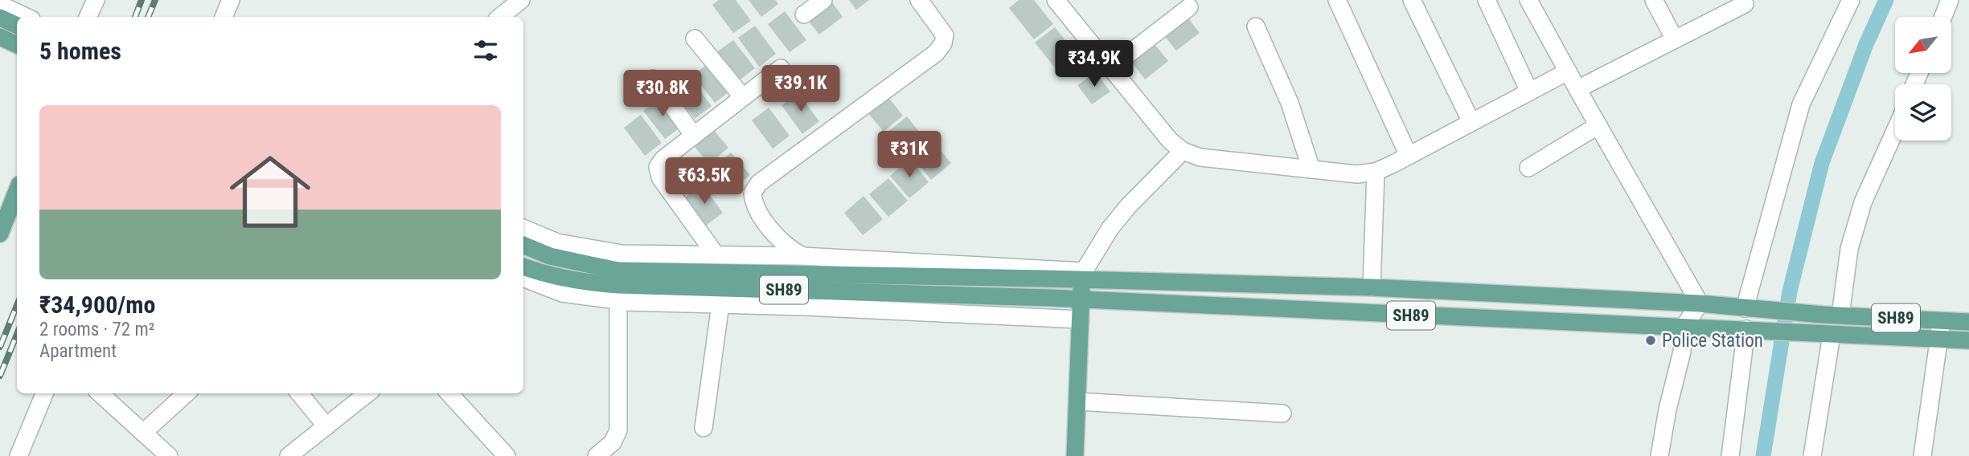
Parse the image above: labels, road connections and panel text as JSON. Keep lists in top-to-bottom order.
{
  "streets": {
    "main road": ["SH89"]
  },
  "places": ["Police Station"],
  "north": "bottom left",
  "page": {
    "heading": "5 homes",
    "price": [
      "₹34.9K",
      "₹39.1K",
      "₹30.8K",
      "₹31K",
      "₹63.5K"
    ],
    "list": [
      {
        "name": "₹34,900/mo",
        "note": "2 rooms · 72 m² · Apartment"
      }
    ]
  }
}
